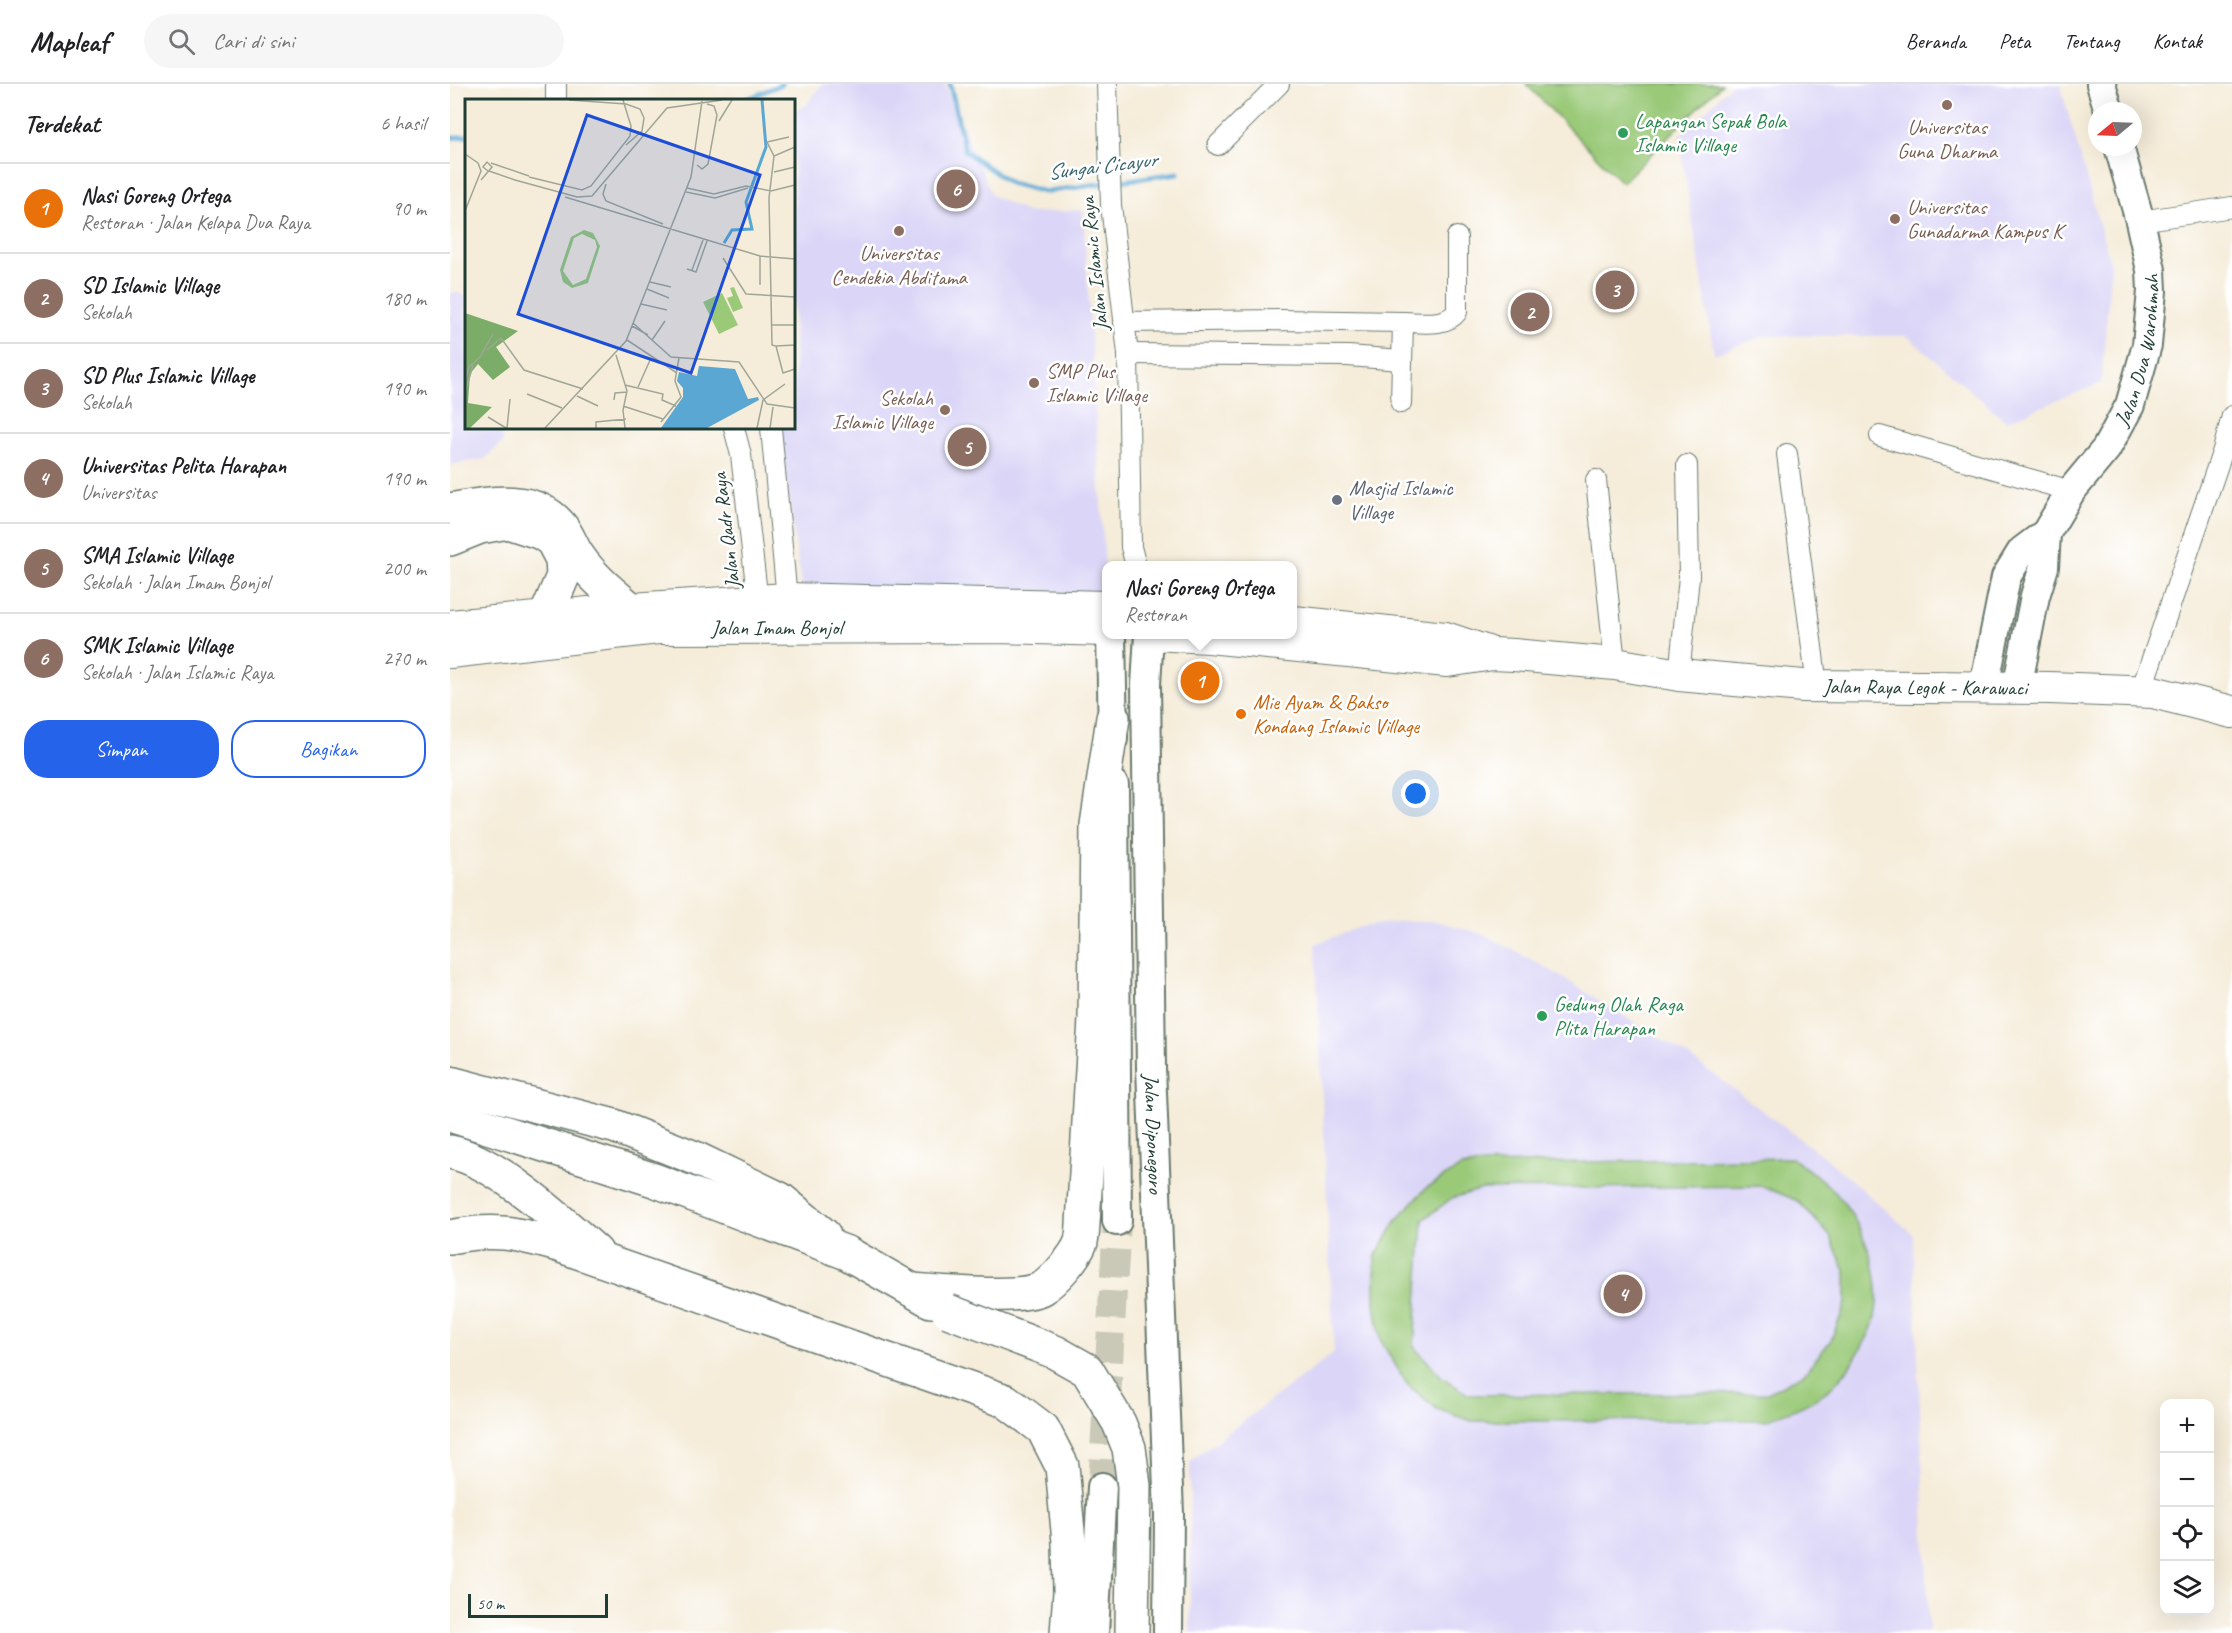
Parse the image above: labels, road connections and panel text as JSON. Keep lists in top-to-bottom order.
{
  "streets": {
    "main road": ["Jalan Imam Bonjol", "Jalan Raya Legok - Karawaci"],
    "street": [
      "Jalan Islamic Raya",
      "Jalan Dua Warohmah",
      "Jalan Qadr Raya",
      "Jalan Diponegoro"
    ]
  },
  "crossings": [
    ["Jalan Dua Warohmah", "Jalan Raya Legok - Karawaci"],
    ["Jalan Qadr Raya", "Jalan Imam Bonjol"]
  ],
  "water": ["Sungai Cicayur"],
  "places": [
    "Universitas Guna Dharma",
    "Lapangan Sepak Bola Islamic Village",
    "Universitas Gunadarma Kampus K",
    "Universitas Cendekia Abditama",
    "SMP Plus Islamic Village",
    "Sekolah Islamic Village",
    "Masjid Islamic Village",
    "Mie Ayam & Bakso Kondang Islamic Village",
    "Gedung Olah Raga Plita Harapan"
  ],
  "scale_bar": "50 m",
  "north": "left",
  "page": {
    "header": "Mapleaf",
    "search": "Cari di sini",
    "nav": [
      "Beranda",
      "Peta",
      "Tentang",
      "Kontak"
    ],
    "heading": ["Terdekat", "6 hasil"],
    "list": [
      {
        "mark": "1",
        "name": "Nasi Goreng Ortega",
        "note": "Restoran · Jalan Kelapa Dua Raya",
        "value": "90 m"
      },
      {
        "mark": "2",
        "name": "SD Islamic Village",
        "note": "Sekolah",
        "value": "180 m"
      },
      {
        "mark": "3",
        "name": "SD Plus Islamic Village",
        "note": "Sekolah",
        "value": "190 m"
      },
      {
        "mark": "4",
        "name": "Universitas Pelita Harapan",
        "note": "Universitas",
        "value": "190 m"
      },
      {
        "mark": "5",
        "name": "SMA Islamic Village",
        "note": "Sekolah · Jalan Imam Bonjol",
        "value": "200 m"
      },
      {
        "mark": "6",
        "name": "SMK Islamic Village",
        "note": "Sekolah · Jalan Islamic Raya",
        "value": "270 m"
      }
    ],
    "pins": [
      "6",
      "3",
      "2",
      "5",
      "1",
      "4"
    ],
    "popup": ["Nasi Goreng Ortega", "Restoran"],
    "buttons": ["Simpan", "Bagikan"],
    "map_buttons": ["+", "−"],
    "scale": "50 m"
  }
}
